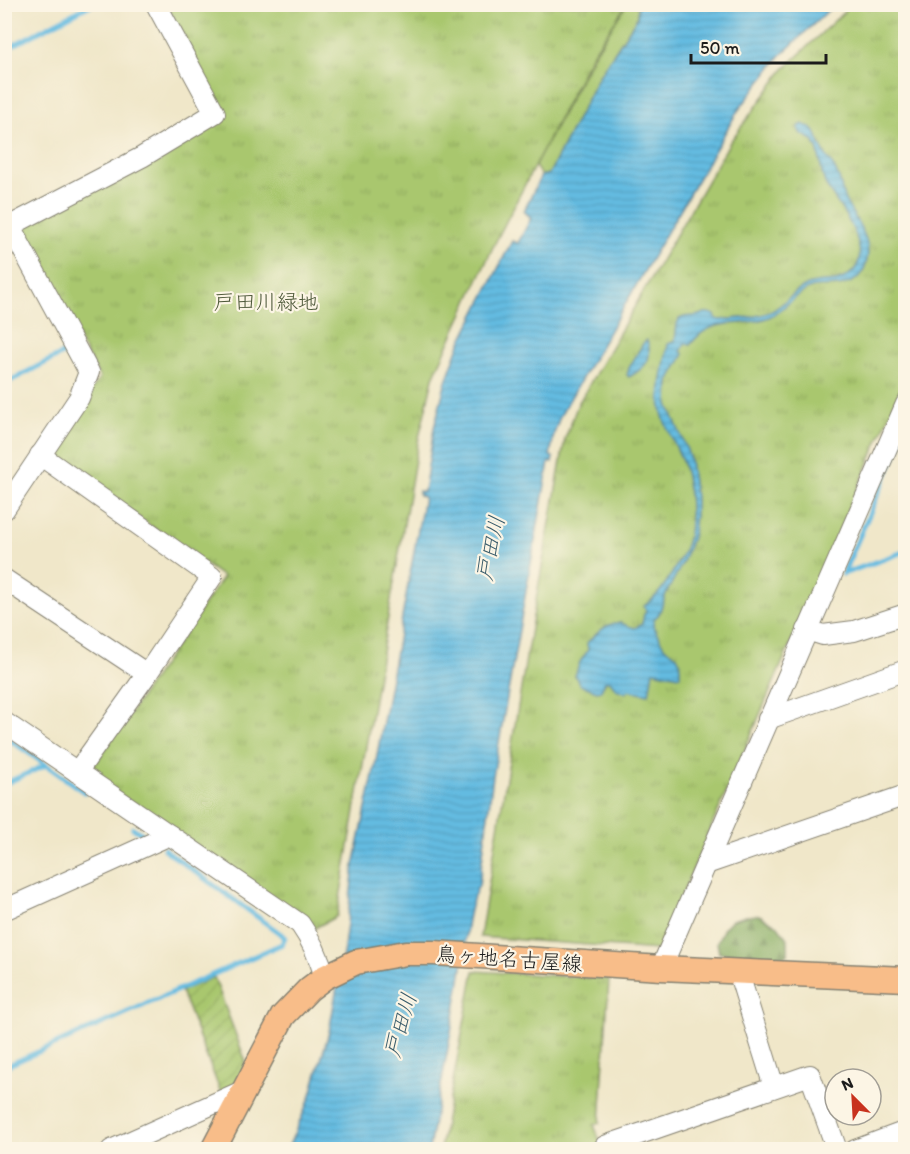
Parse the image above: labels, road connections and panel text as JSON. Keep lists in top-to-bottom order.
{
  "streets": {
    "main road": ["鳥ヶ地名古屋線"]
  },
  "water": ["戸田川"],
  "parks": ["戸田川緑地"],
  "scale_bar": "50 m",
  "north": "top left"
}
